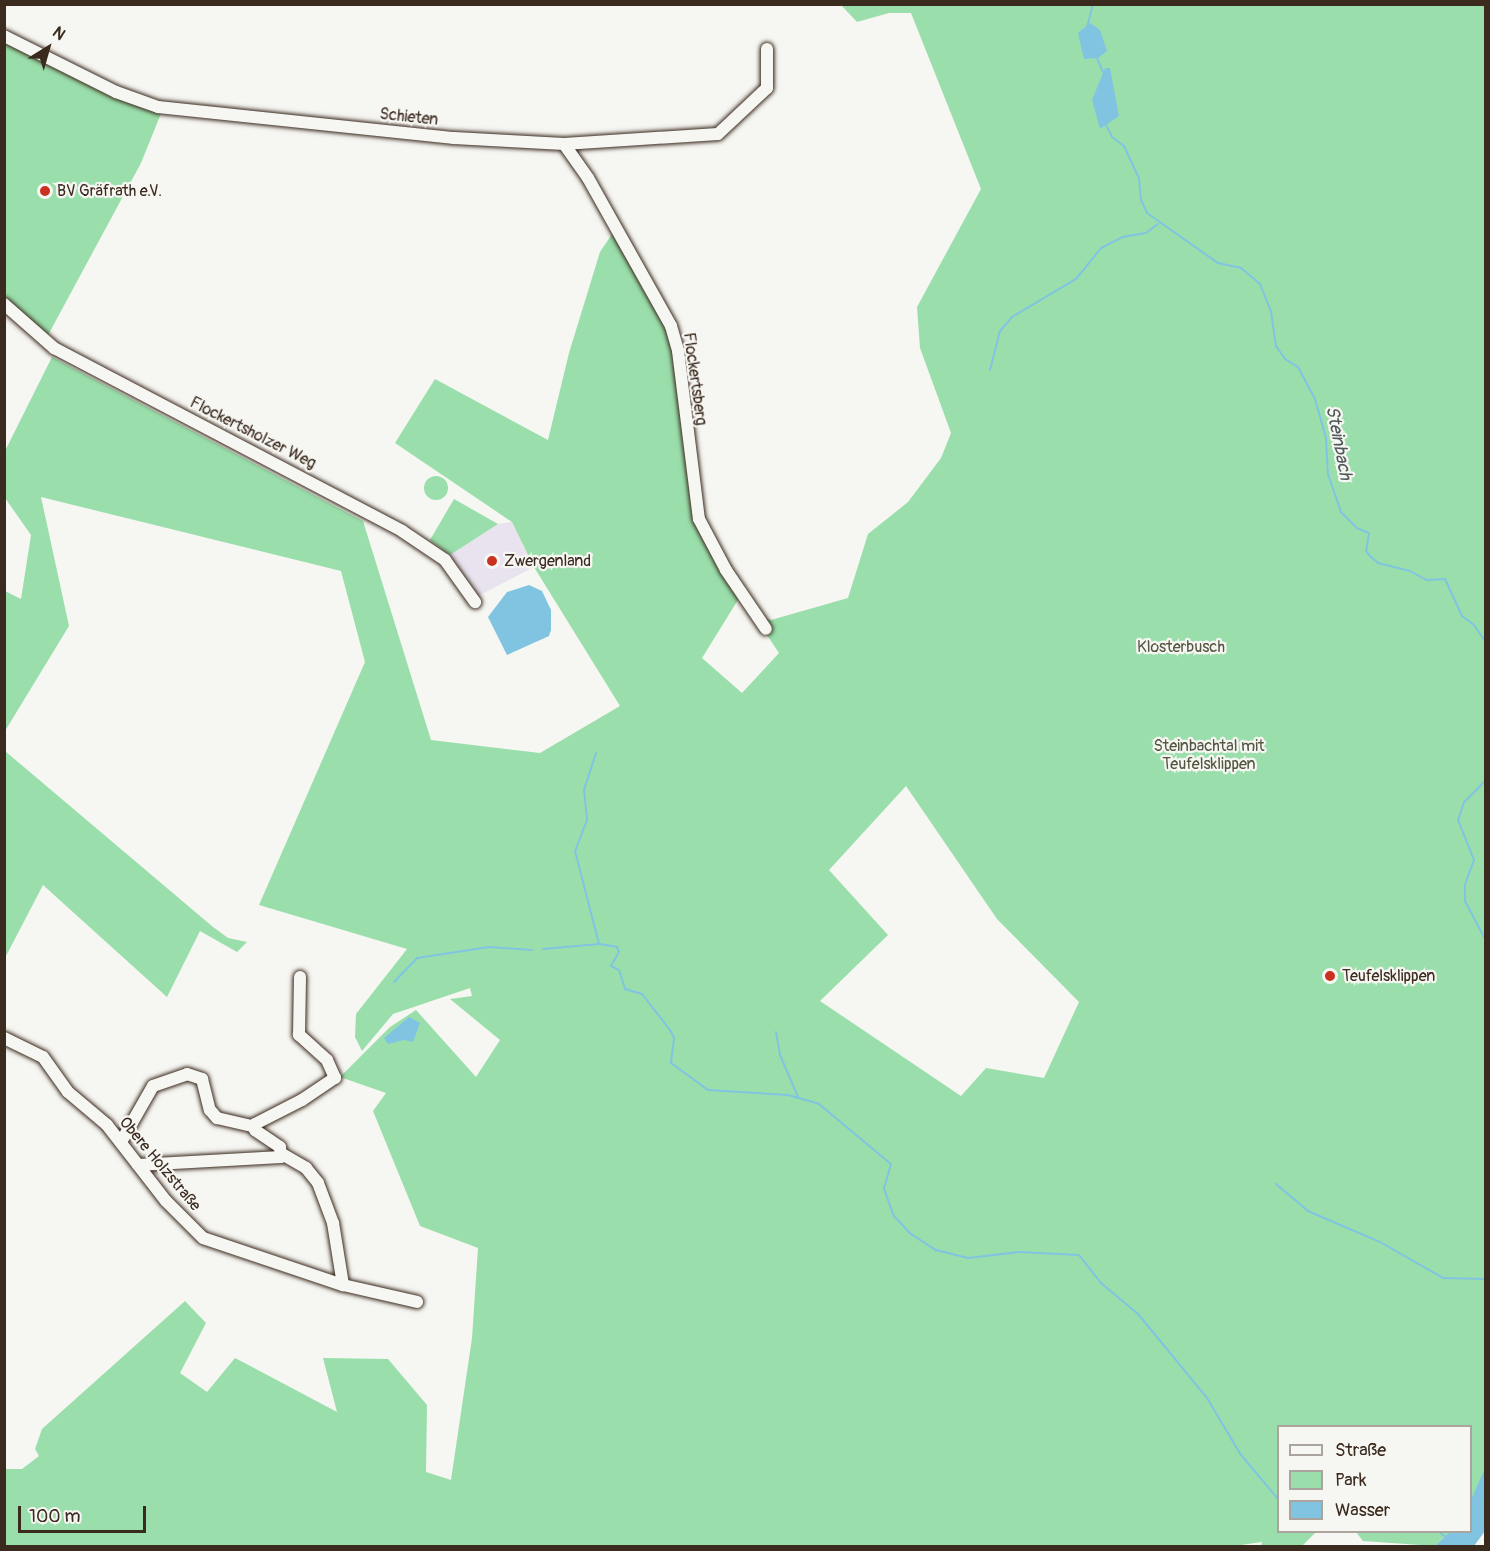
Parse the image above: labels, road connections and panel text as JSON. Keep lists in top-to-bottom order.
{
  "streets": {
    "street": [
      "Schieten",
      "Flockertsberg",
      "Flockertsholzer Weg",
      "Obere Holzstraße"
    ]
  },
  "crossings": [
    ["Schieten", "Flockertsberg"]
  ],
  "water": ["Steinbach"],
  "parks": ["Klosterbusch", "Steinbachtal mit Teufelsklippen"],
  "places": ["BV Gräfrath e.V.", "Zwergenland", "Teufelsklippen"],
  "legend": ["Straße", "Park", "Wasser"],
  "scale_bar": "100 m",
  "north": "top right"
}
